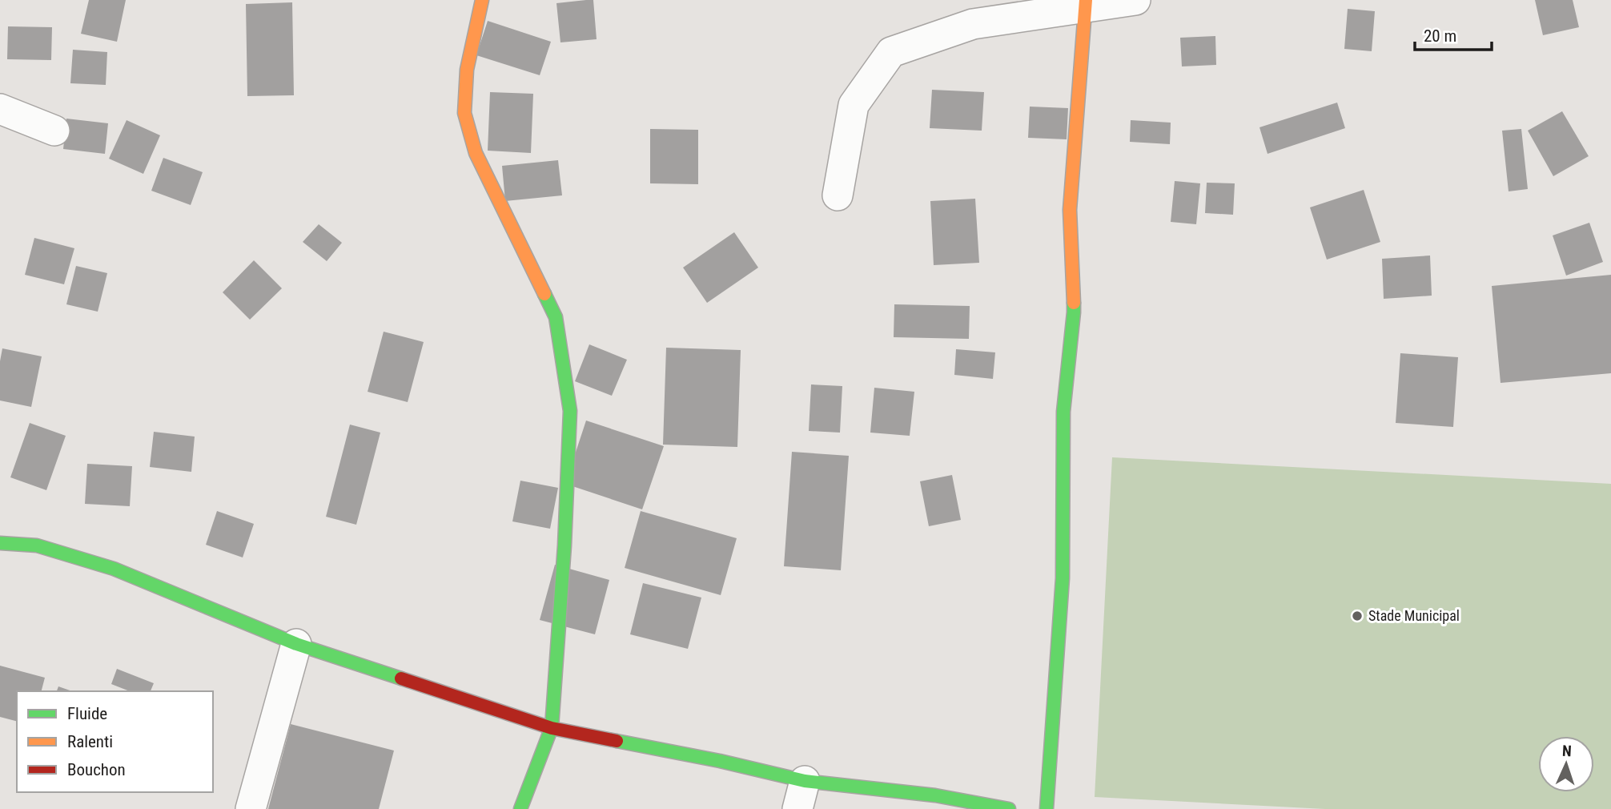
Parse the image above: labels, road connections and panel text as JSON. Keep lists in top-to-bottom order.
{
  "places": ["Stade Municipal"],
  "legend": ["Fluide", "Ralenti", "Bouchon"],
  "scale_bar": "20 m",
  "north": "top"
}
